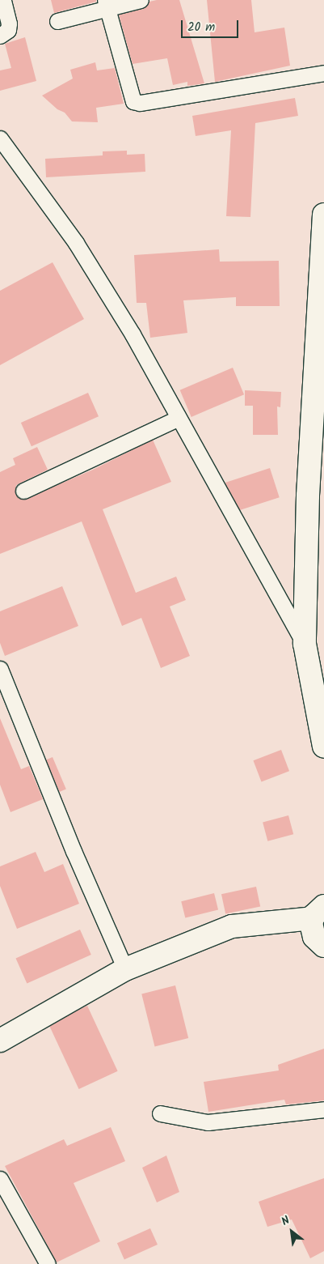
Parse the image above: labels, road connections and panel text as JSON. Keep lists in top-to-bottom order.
{
  "scale_bar": "20 m",
  "north": "top left"
}
